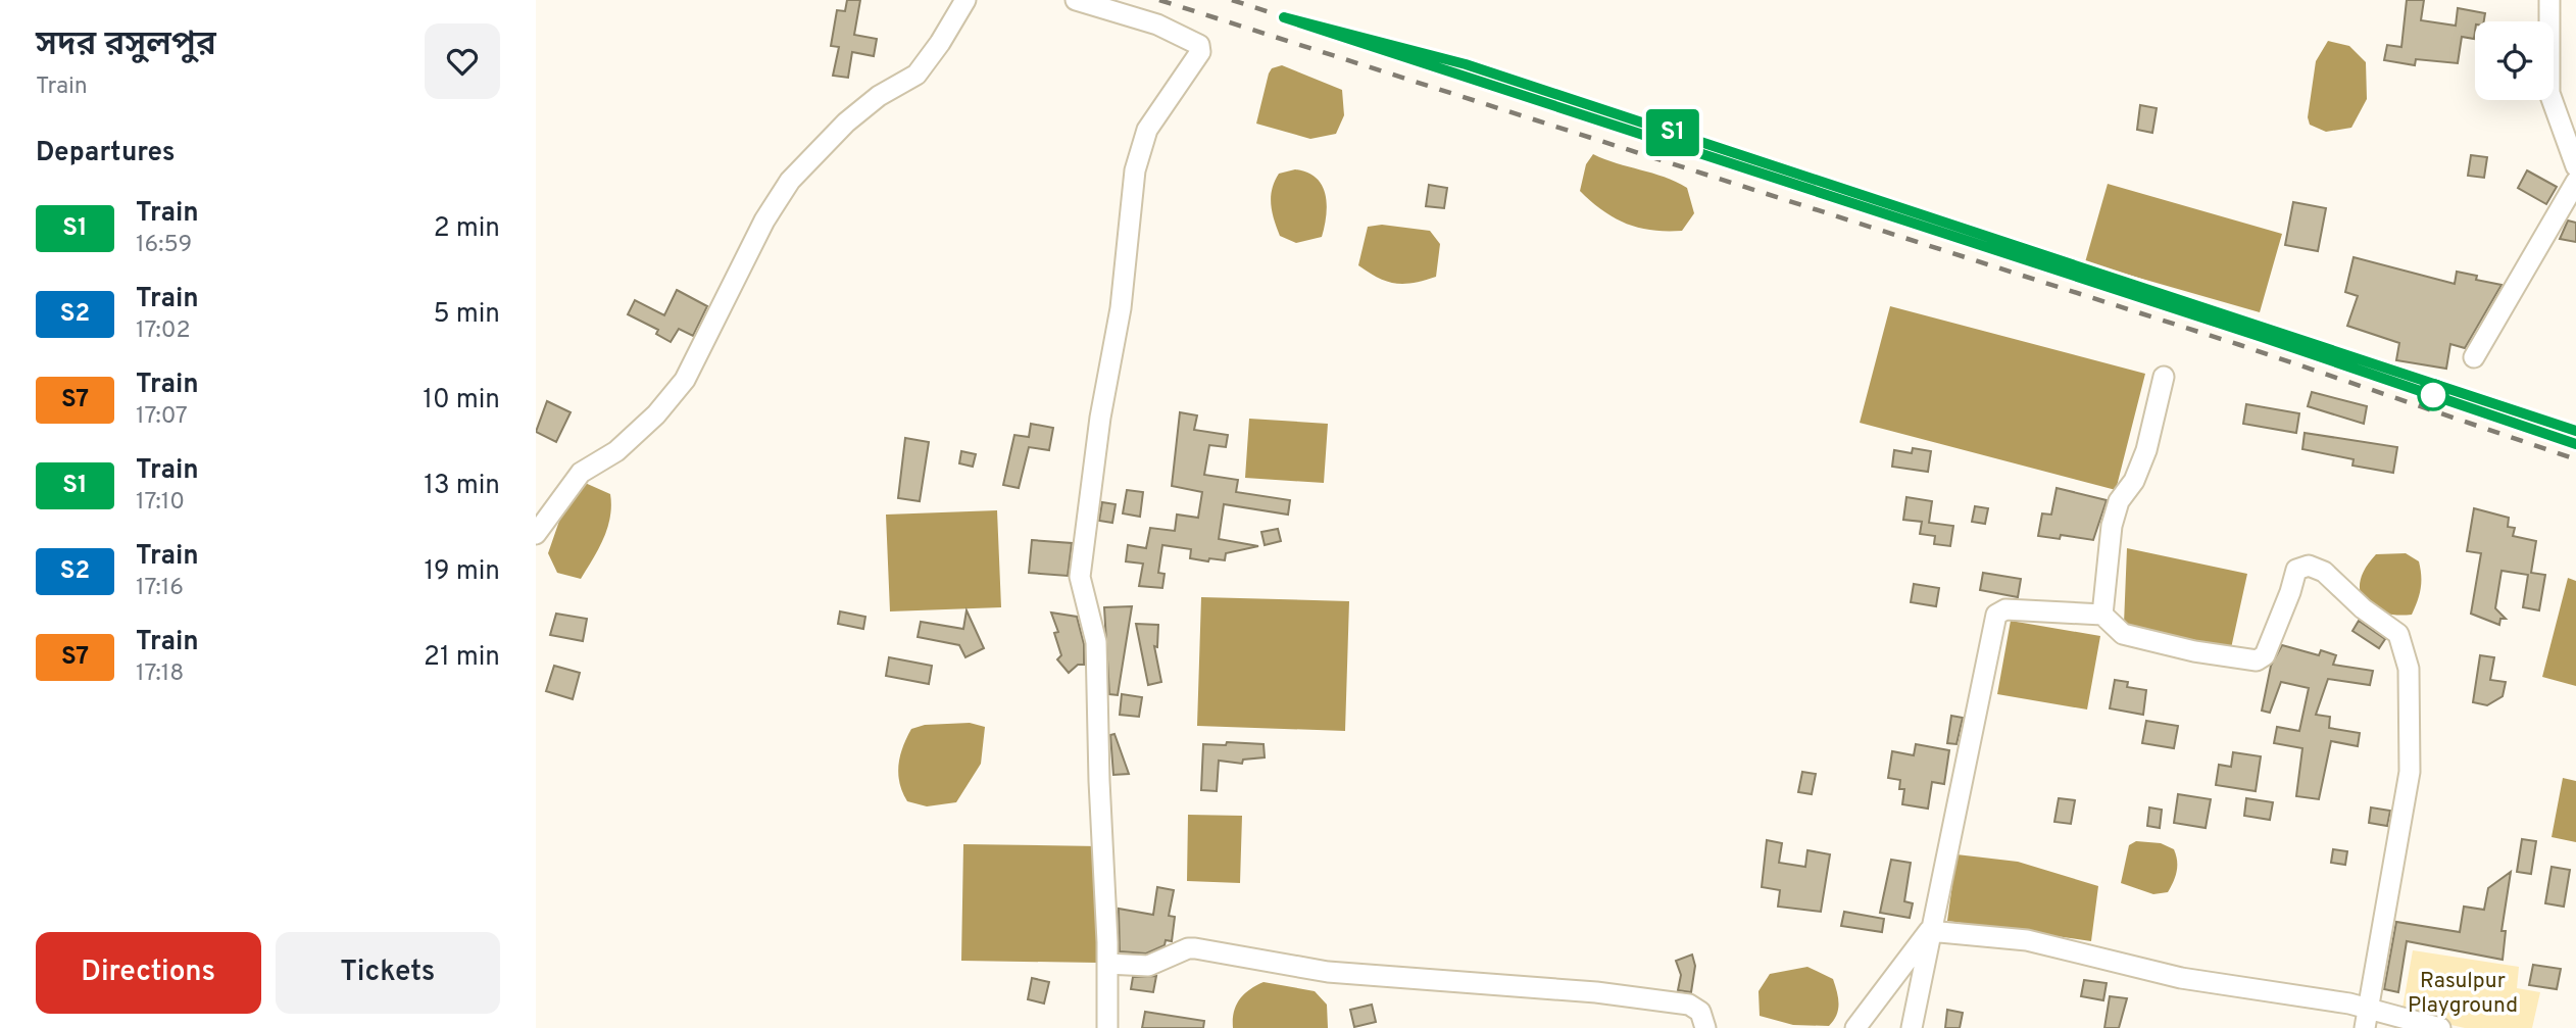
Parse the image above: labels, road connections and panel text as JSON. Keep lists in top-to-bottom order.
{
  "parks": ["Rasulpur Playground"],
  "page": {
    "heading": [
      ["সদর রসুলপুর", "Train"],
      "Departures"
    ],
    "on_map": "S1",
    "list": [
      {
        "mark": "S1",
        "name": "Train",
        "note": "16:59",
        "value": "2 min"
      },
      {
        "mark": "S2",
        "name": "Train",
        "note": "17:02",
        "value": "5 min"
      },
      {
        "mark": "S7",
        "name": "Train",
        "note": "17:07",
        "value": "10 min"
      },
      {
        "mark": "S1",
        "name": "Train",
        "note": "17:10",
        "value": "13 min"
      },
      {
        "mark": "S2",
        "name": "Train",
        "note": "17:16",
        "value": "19 min"
      },
      {
        "mark": "S7",
        "name": "Train",
        "note": "17:18",
        "value": "21 min"
      }
    ],
    "buttons": ["Directions", "Tickets"]
  }
}
